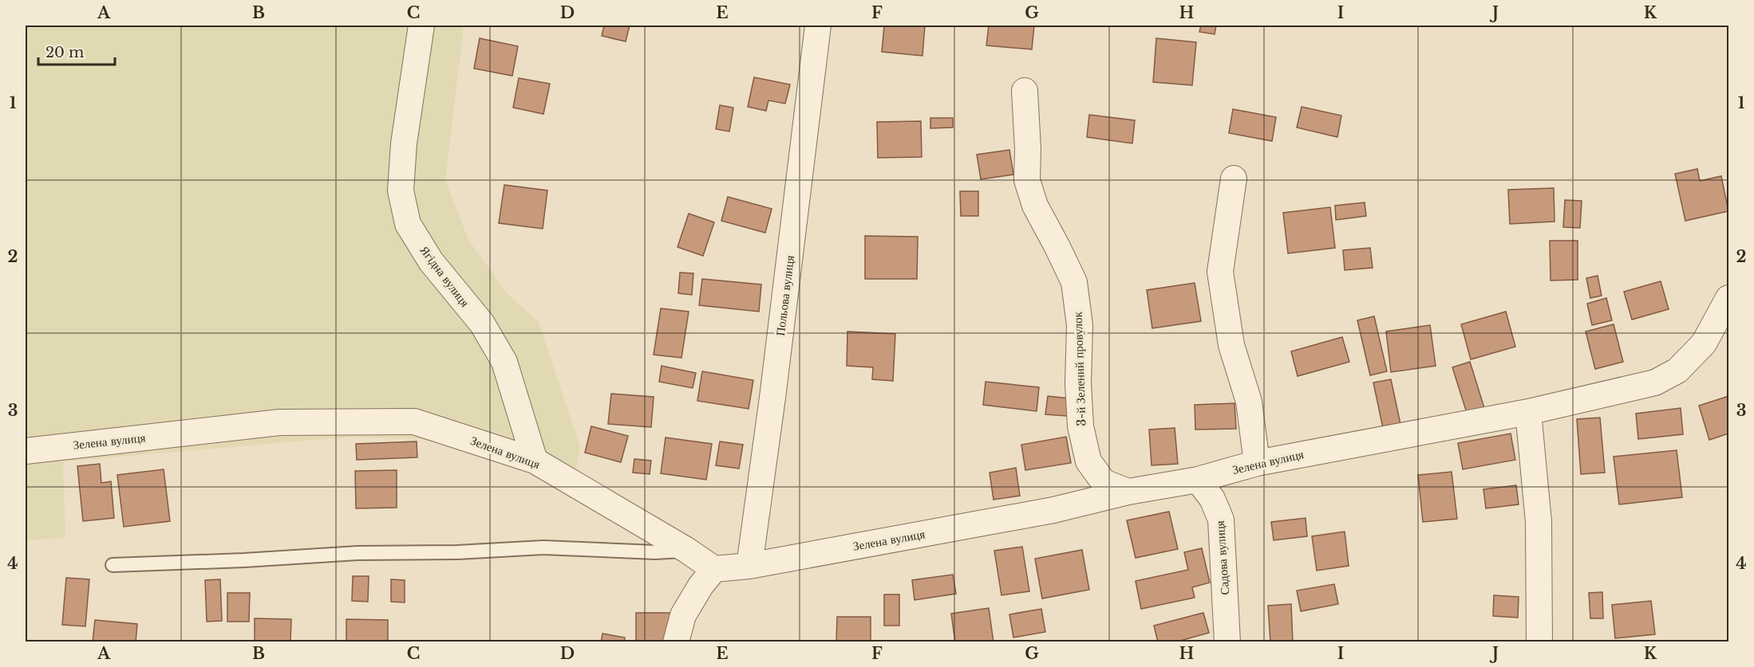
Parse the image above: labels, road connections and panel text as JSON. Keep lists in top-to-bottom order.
{
  "streets": {
    "street": [
      "Ягідна вулиця",
      "Польова вулиця",
      "3-й Зелений провулок",
      "Зелена вулиця",
      "Садова вулиця"
    ]
  },
  "crossings": [
    ["Ягідна вулиця", "Зелена вулиця"],
    ["Польова вулиця", "Зелена вулиця"],
    ["3-й Зелений провулок", "Зелена вулиця"],
    ["Зелена вулиця", "Садова вулиця"]
  ],
  "scale_bar": "20 m",
  "grid": {
    "columns": [
      "A",
      "B",
      "C",
      "D",
      "E",
      "F",
      "G",
      "H",
      "I",
      "J",
      "K"
    ],
    "rows": [
      "1",
      "2",
      "3",
      "4"
    ]
  }
}
